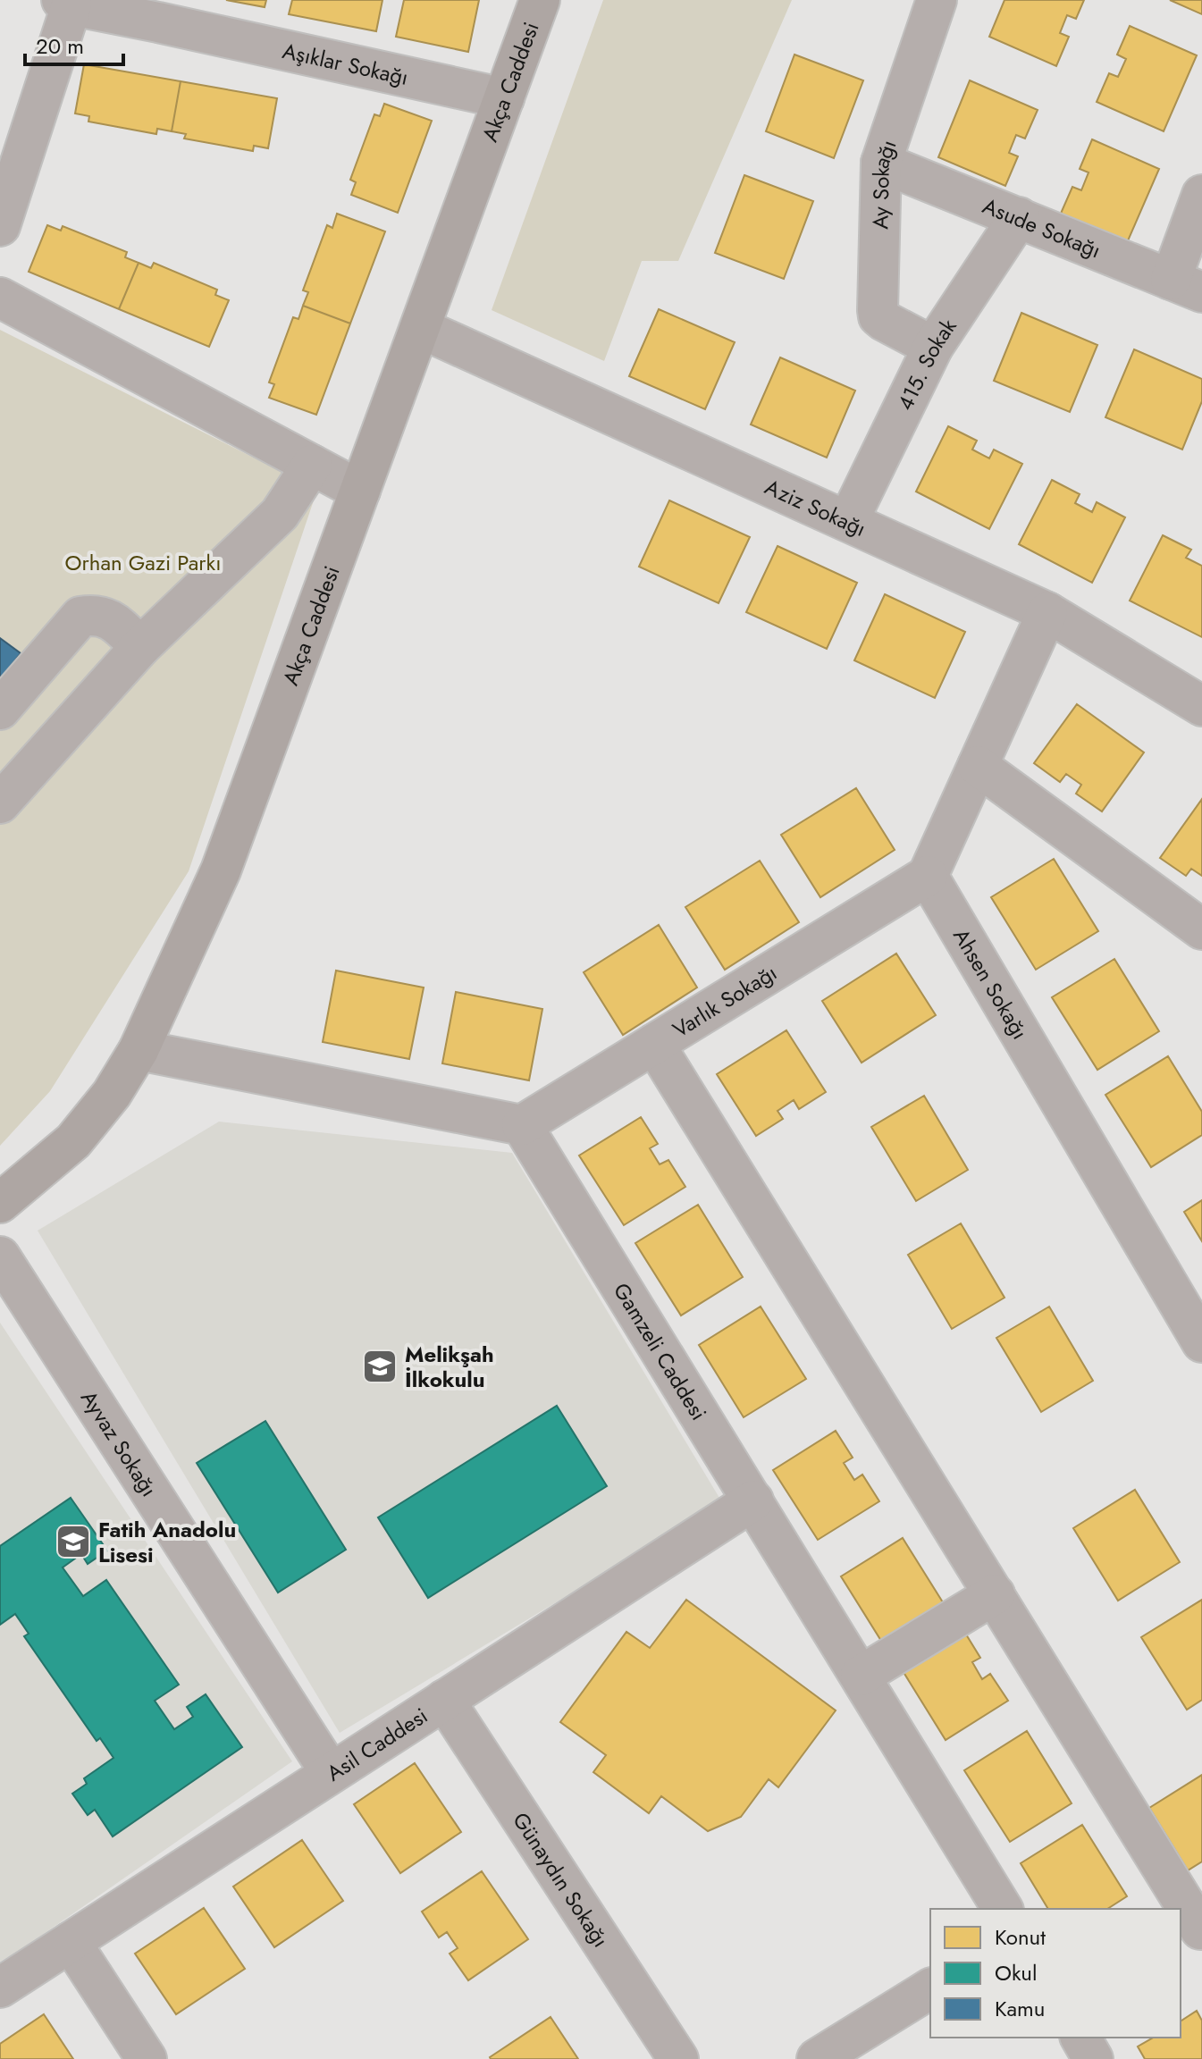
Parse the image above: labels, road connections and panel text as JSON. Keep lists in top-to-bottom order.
{
  "streets": {
    "main road": ["Akça Caddesi"],
    "street": [
      "Aşıklar Sokağı",
      "Ay Sokağı",
      "Asude Sokağı",
      "415. Sokak",
      "Aziz Sokağı",
      "Ahsen Sokağı",
      "Varlık Sokağı",
      "Gamzeli Caddesi",
      "Ayvaz Sokağı",
      "Asil Caddesi",
      "Günaydın Sokağı"
    ]
  },
  "crossings": [
    ["Aşıklar Sokağı", "Akça Caddesi"],
    ["Akça Caddesi", "Aziz Sokağı"],
    ["Ay Sokağı", "Asude Sokağı"],
    ["Ay Sokağı", "415. Sokak"],
    ["Asude Sokağı", "415. Sokak"],
    ["415. Sokak", "Aziz Sokağı"],
    ["Ahsen Sokağı", "Varlık Sokağı"],
    ["Varlık Sokağı", "Gamzeli Caddesi"],
    ["Gamzeli Caddesi", "Asil Caddesi"],
    ["Ayvaz Sokağı", "Asil Caddesi"],
    ["Asil Caddesi", "Günaydın Sokağı"]
  ],
  "parks": ["Orhan Gazi Parkı"],
  "places": {
    "school or university": ["Melikşah İlkokulu", "Fatih Anadolu Lisesi"]
  },
  "legend": ["Konut", "Okul", "Kamu"],
  "scale_bar": "20 m"
}
